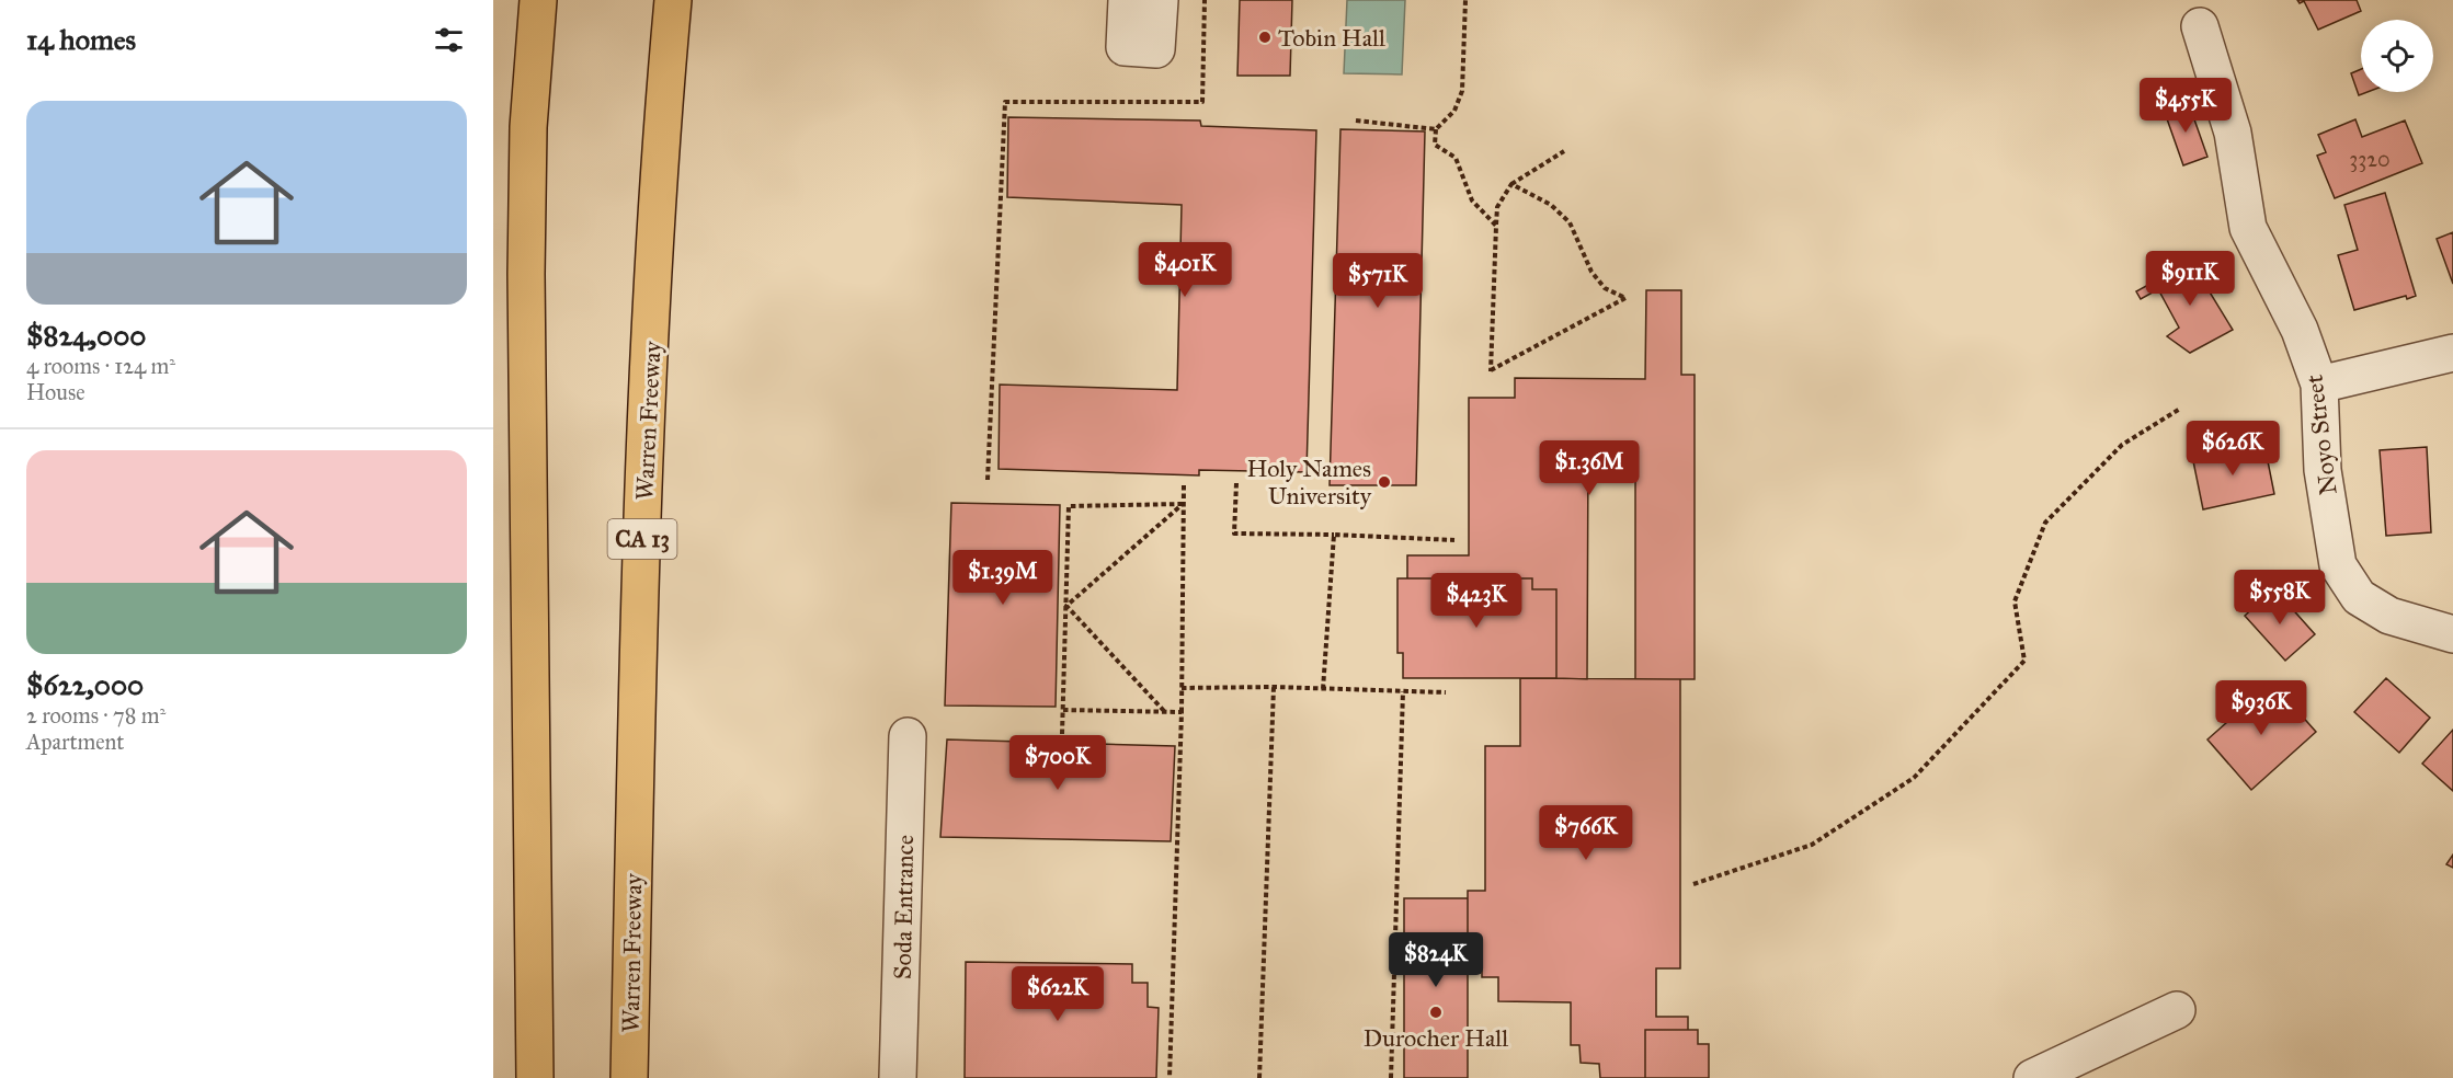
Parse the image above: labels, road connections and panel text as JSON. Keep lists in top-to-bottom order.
{
  "streets": {
    "highway": ["Warren Freeway", "CA 13"],
    "street": ["Noyo Street", "Soda Entrance"]
  },
  "places": ["Tobin Hall", "Holy Names University", "Durocher Hall"],
  "house_numbers": ["3320"],
  "page": {
    "heading": "14 homes",
    "price": [
      "$455K",
      "$401K",
      "$911K",
      "$571K",
      "$626K",
      "$1.36M",
      "$1.39M",
      "$558K",
      "$423K",
      "$936K",
      "$700K",
      "$766K",
      "$824K",
      "$622K"
    ],
    "list": [
      {
        "name": "$824,000",
        "note": "4 rooms · 124 m² · House"
      },
      {
        "name": "$622,000",
        "note": "2 rooms · 78 m² · Apartment"
      }
    ]
  }
}
